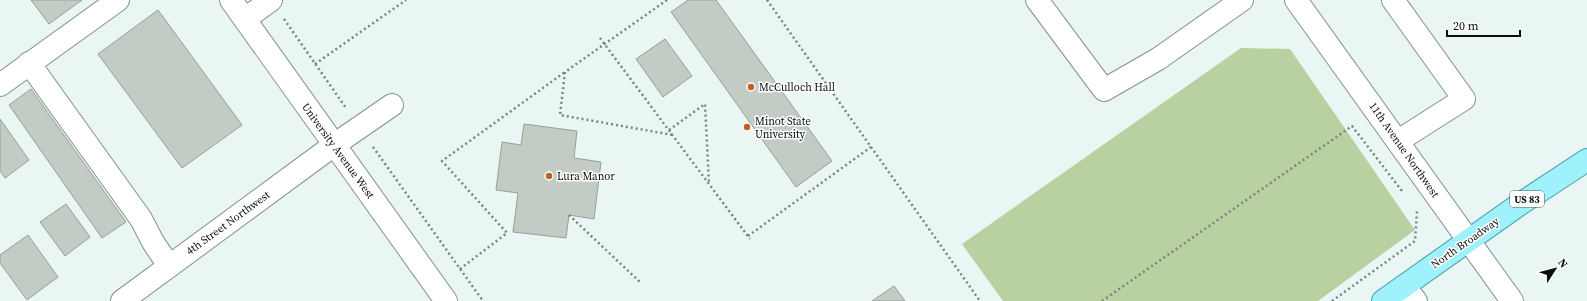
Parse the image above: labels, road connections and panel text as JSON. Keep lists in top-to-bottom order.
{
  "streets": {
    "main road": ["US 83", "North Broadway"],
    "street": ["11th Avenue Northwest", "University Avenue West", "4th Street Northwest"]
  },
  "crossings": [
    ["11th Avenue Northwest", "North Broadway"],
    ["University Avenue West", "4th Street Northwest"]
  ],
  "places": ["McCulloch Hall", "Minot State University", "Lura Manor"],
  "scale_bar": "20 m",
  "north": "top right"
}
